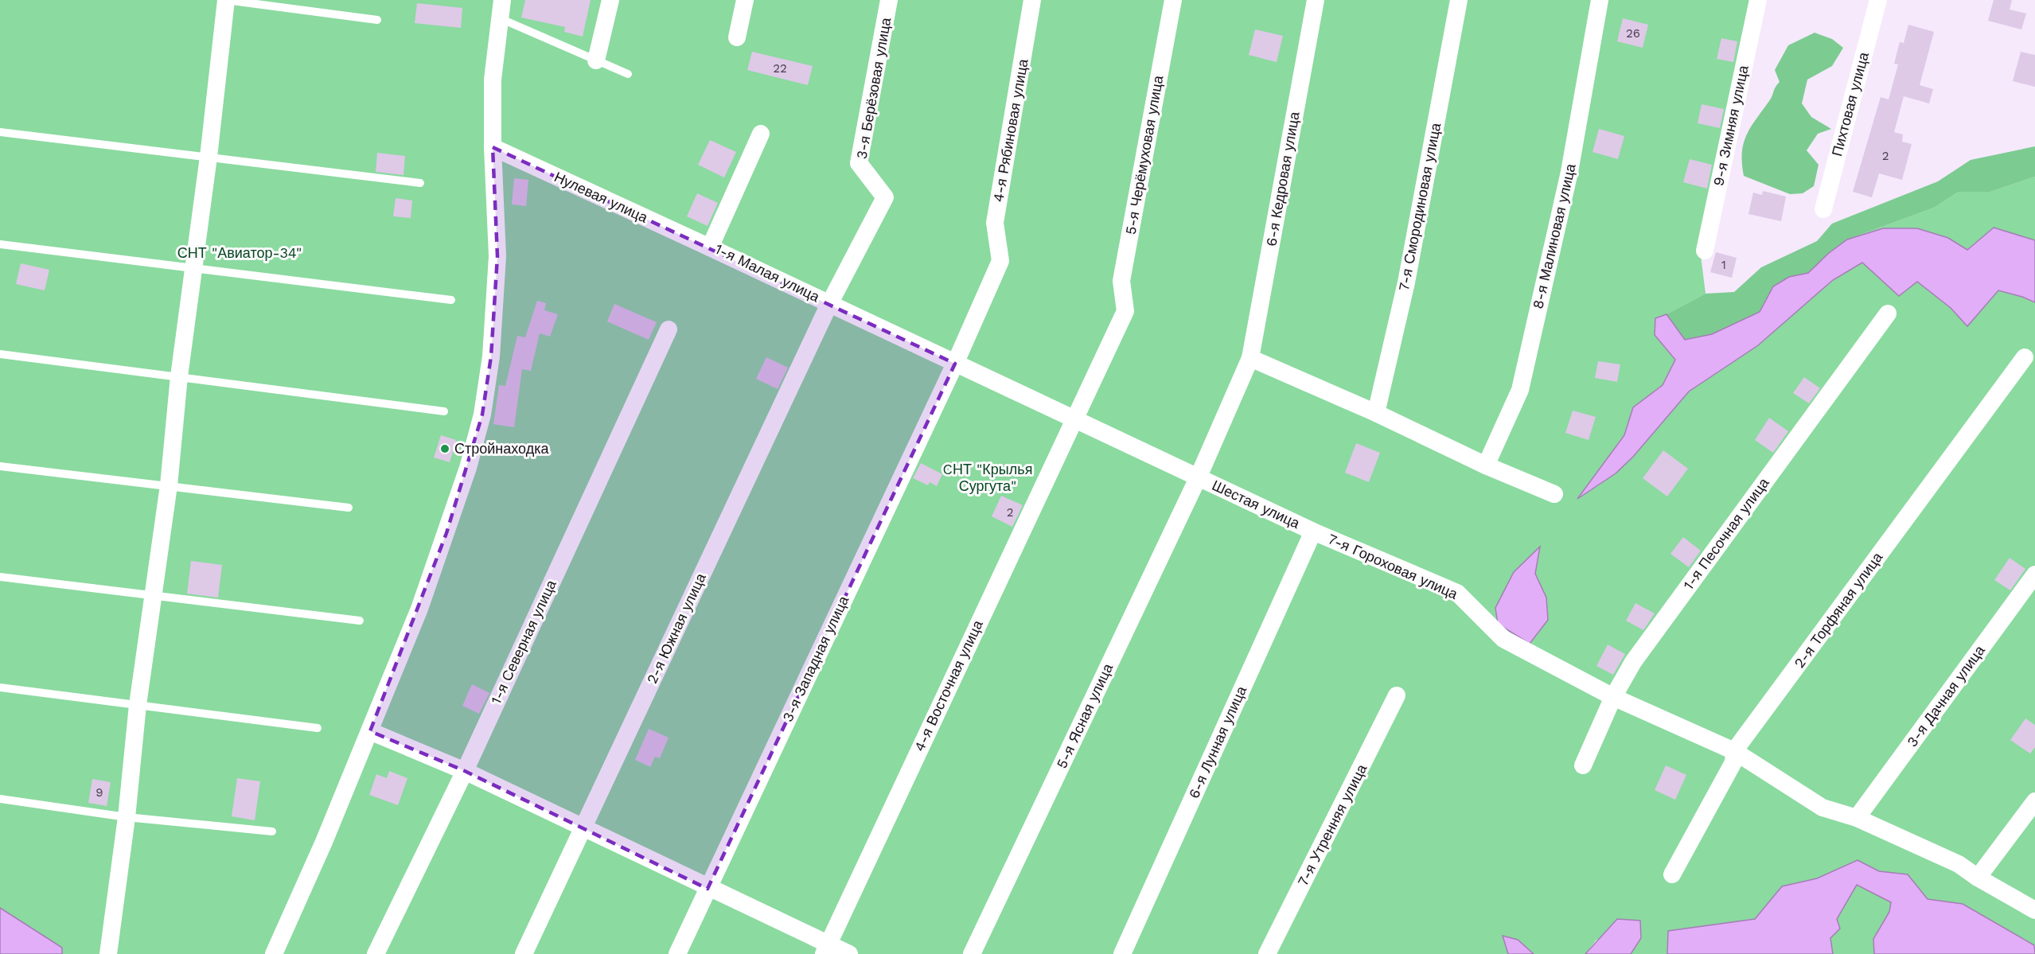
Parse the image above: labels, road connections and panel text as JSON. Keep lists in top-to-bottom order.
{
  "streets": {
    "street": [
      "3-я Берёзовая улица",
      "Пихтовая улица",
      "9-я Зимняя улица",
      "4-я Рябиновая улица",
      "5-я Черёмуховая улица",
      "6-я Кедровая улица",
      "Нулевая улица",
      "7-я Смородиновая улица",
      "8-я Малиновая улица",
      "1-я Малая улица",
      "Шестая улица",
      "1-я Песочная улица",
      "7-я Гороховая улица",
      "2-я Торфяная улица",
      "2-я Южная улица",
      "1-я Северная улица",
      "3-я Западная улица",
      "4-я Восточная улица",
      "3-я Дачная улица",
      "5-я Ясная улица",
      "6-я Лунная улица",
      "7-я Утренняя улица"
    ]
  },
  "crossings": [
    ["3-я Берёзовая улица", "2-я Южная улица"],
    ["4-я Рябиновая улица", "3-я Западная улица"],
    ["5-я Черёмуховая улица", "4-я Восточная улица"],
    ["6-я Кедровая улица", "Шестая улица"],
    ["6-я Кедровая улица", "5-я Ясная улица"],
    ["Нулевая улица", "1-я Малая улица"],
    ["1-я Малая улица", "Шестая улица"],
    ["1-я Малая улица", "2-я Южная улица"],
    ["1-я Малая улица", "3-я Западная улица"],
    ["Шестая улица", "7-я Гороховая улица"],
    ["Шестая улица", "3-я Западная улица"],
    ["Шестая улица", "4-я Восточная улица"],
    ["Шестая улица", "5-я Ясная улица"],
    ["Шестая улица", "6-я Лунная улица"],
    ["1-я Песочная улица", "7-я Гороховая улица"],
    ["7-я Гороховая улица", "2-я Торфяная улица"],
    ["7-я Гороховая улица", "3-я Дачная улица"],
    ["7-я Гороховая улица", "6-я Лунная улица"]
  ],
  "parks": ["СНТ \"Авиатор-34\"", "CНТ \"Крылья Сургута\""],
  "places": ["Стройнаходка"],
  "house_numbers": [
    "26",
    "22",
    "2",
    "1",
    "2",
    "9"
  ]
}
